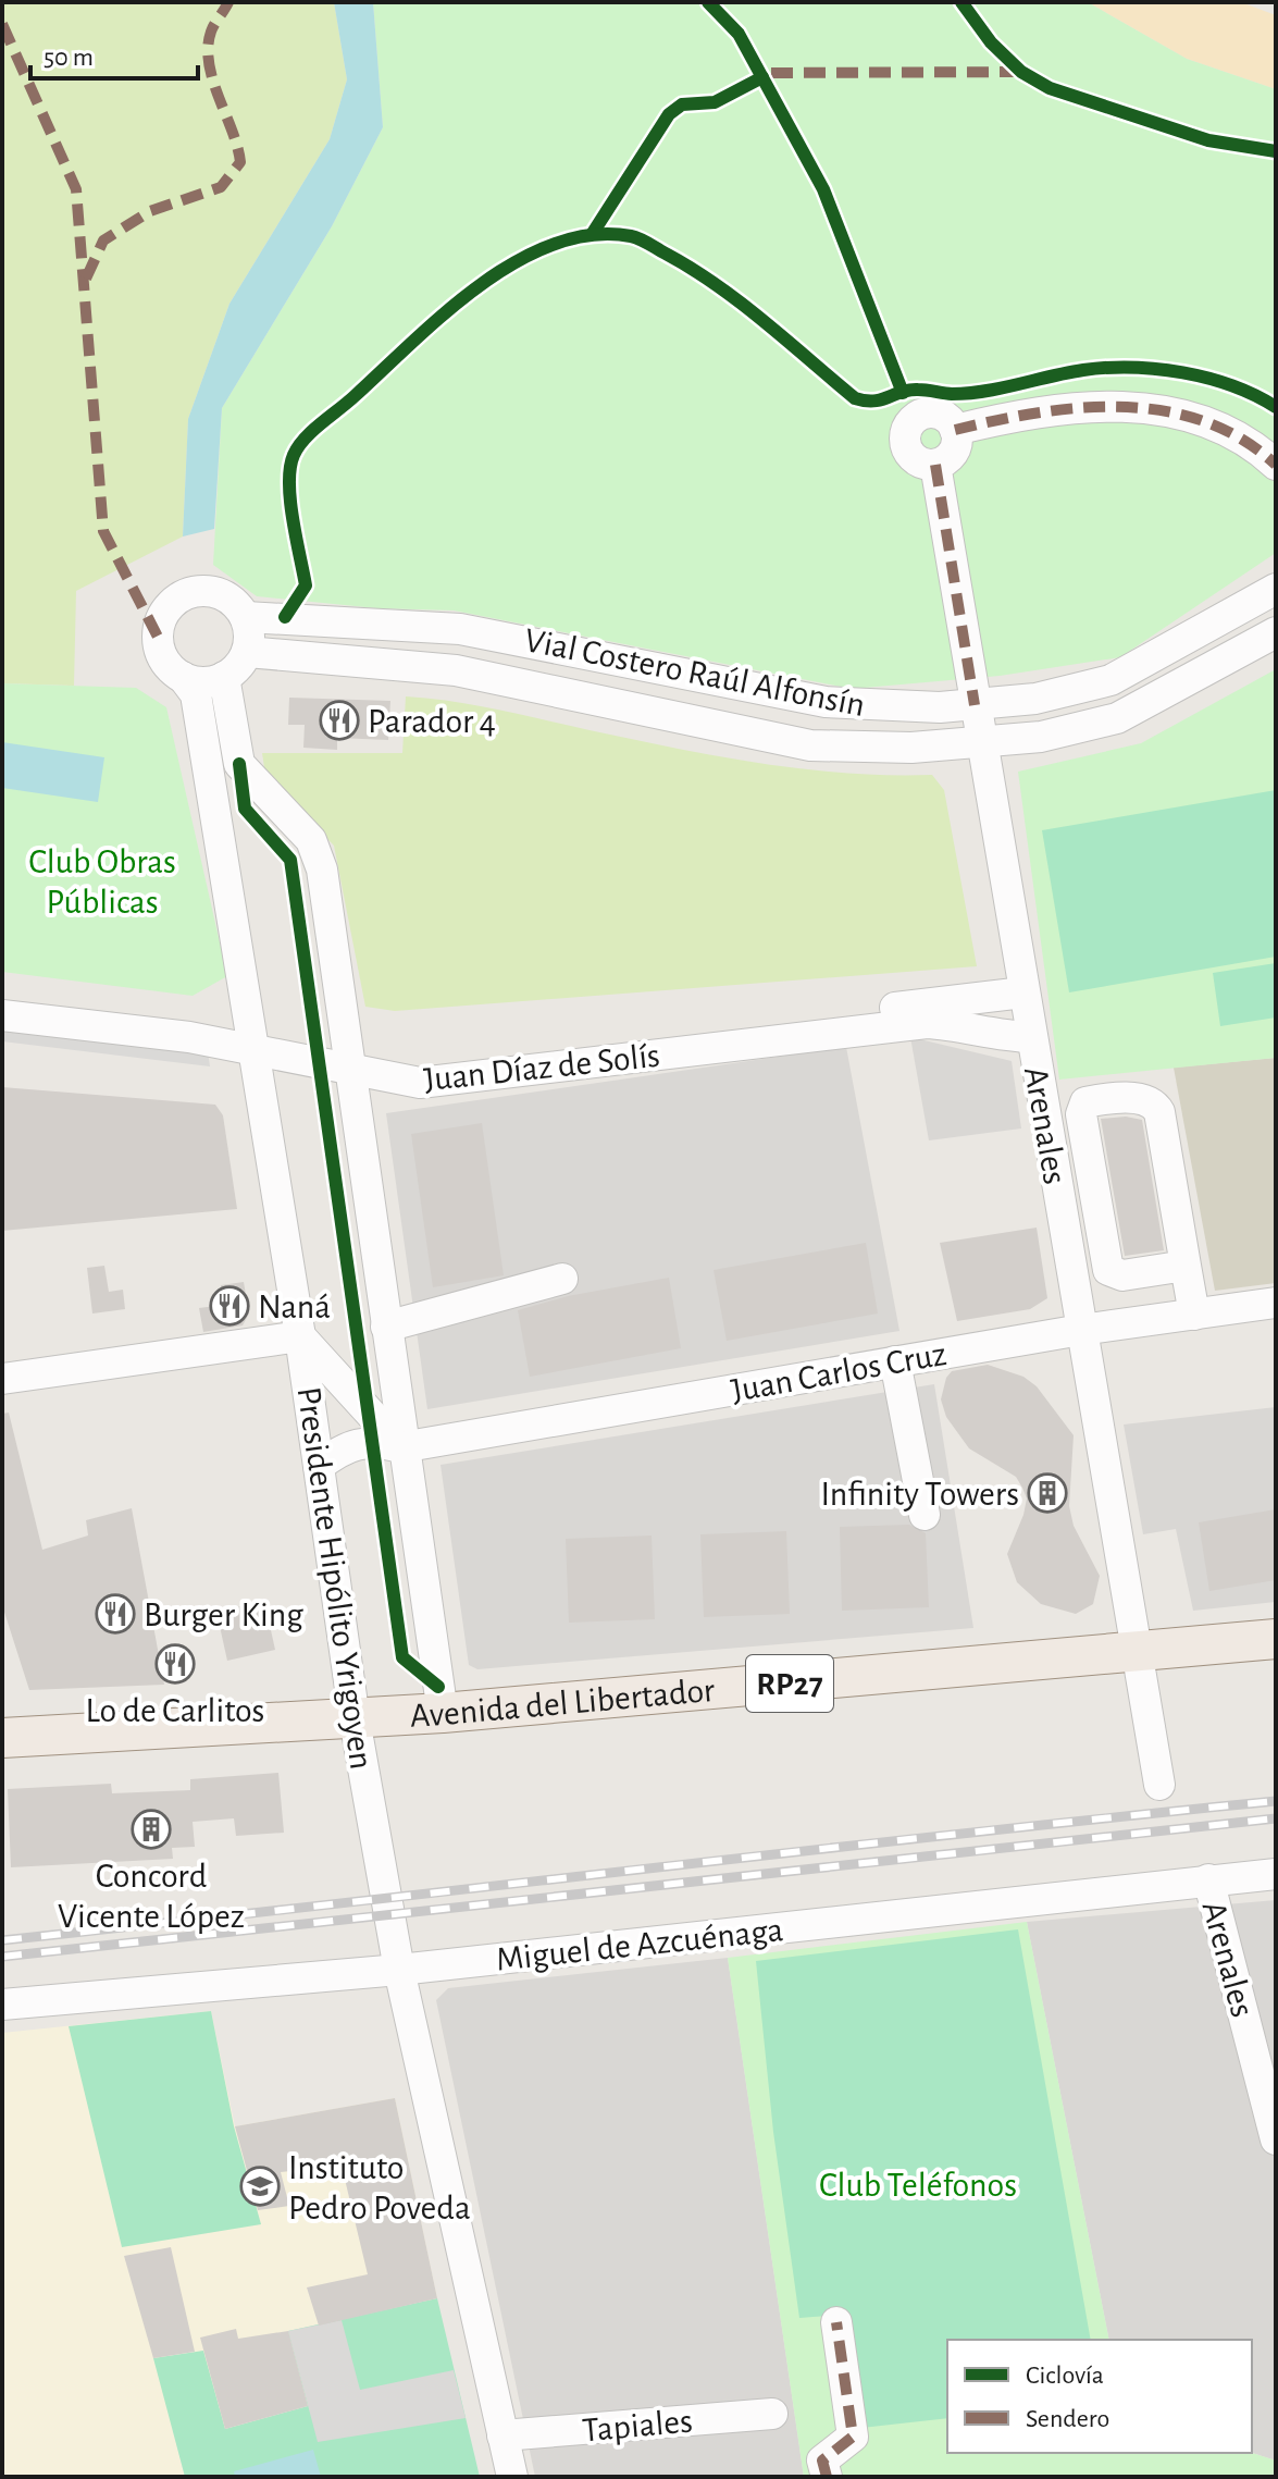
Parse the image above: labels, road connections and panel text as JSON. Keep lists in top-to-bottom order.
{
  "streets": {
    "main road": ["RP27", "Avenida del Libertador"],
    "street": [
      "Vial Costero Raúl Alfonsín",
      "Juan Díaz de Solís",
      "Arenales",
      "Juan Carlos Cruz",
      "Presidente Hipólito Yrigoyen",
      "Miguel de Azcuénaga",
      "Tapiales"
    ]
  },
  "crossings": [
    ["Vial Costero Raúl Alfonsín", "Arenales"],
    ["Vial Costero Raúl Alfonsín", "Presidente Hipólito Yrigoyen"],
    ["Juan Díaz de Solís", "Arenales"],
    ["Juan Díaz de Solís", "Presidente Hipólito Yrigoyen"],
    ["Arenales", "Juan Carlos Cruz"],
    ["Arenales", "Avenida del Libertador"],
    ["Arenales", "Miguel de Azcuénaga"],
    ["Juan Carlos Cruz", "Presidente Hipólito Yrigoyen"],
    ["Presidente Hipólito Yrigoyen", "Avenida del Libertador"],
    ["Presidente Hipólito Yrigoyen", "Miguel de Azcuénaga"],
    ["Presidente Hipólito Yrigoyen", "Tapiales"]
  ],
  "parks": ["Club Obras Públicas", "Club Teléfonos"],
  "places": {
    "restaurant": [
      "Parador 4",
      "Naná",
      "Burger King",
      "Lo de Carlitos"
    ],
    "building": ["Infinity Towers", "Concord Vicente López"],
    "school or university": ["Instituto Pedro Poveda"]
  },
  "legend": ["Ciclovía", "Sendero"],
  "scale_bar": "50 m"
}
